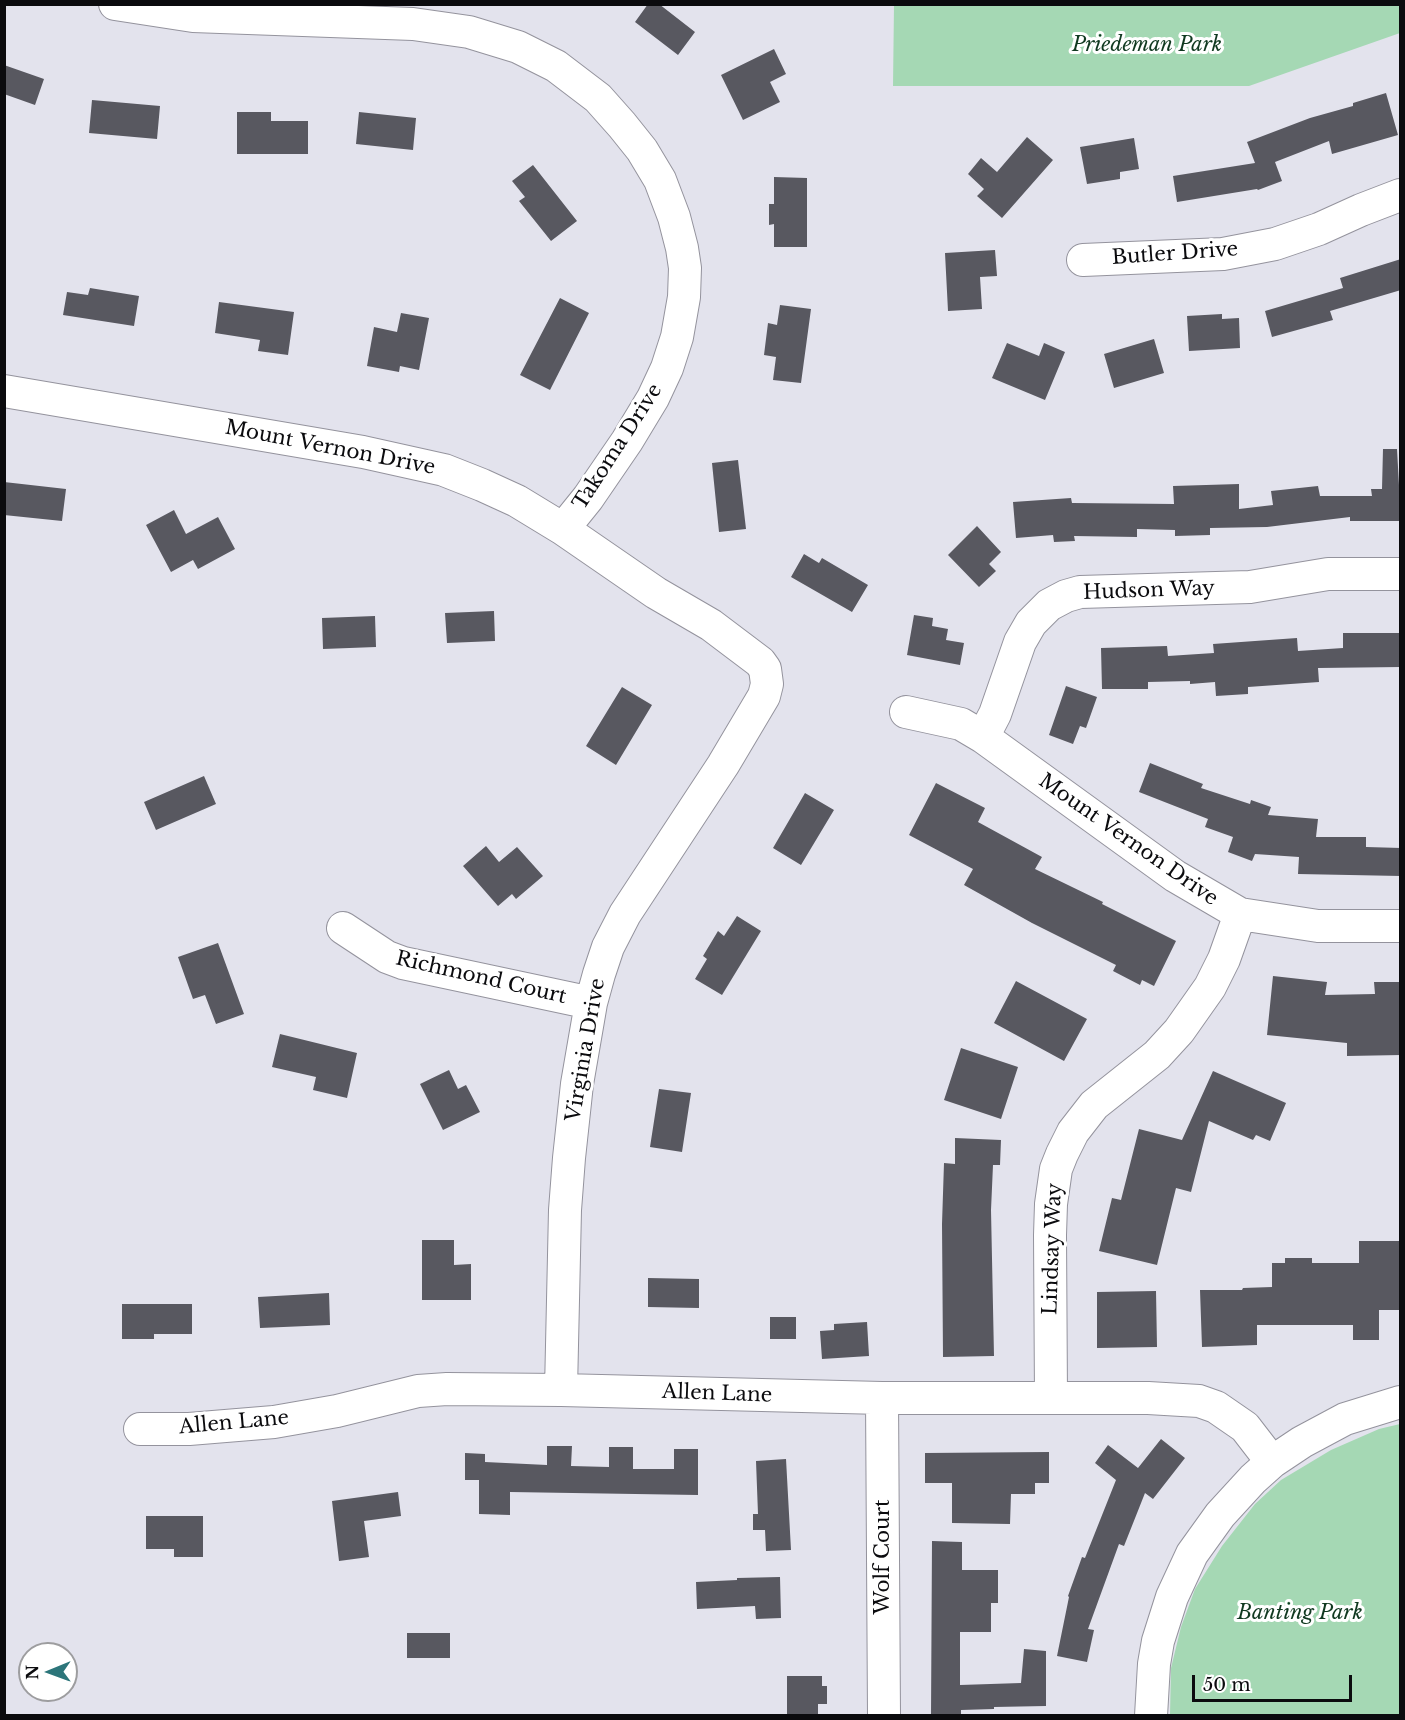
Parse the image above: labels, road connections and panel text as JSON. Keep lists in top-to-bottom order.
{
  "streets": {
    "street": [
      "Butler Drive",
      "Takoma Drive",
      "Mount Vernon Drive",
      "Hudson Way",
      "Richmond Court",
      "Virginia Drive",
      "Lindsay Way",
      "Allen Lane",
      "Wolf Court"
    ]
  },
  "crossings": [
    ["Takoma Drive", "Mount Vernon Drive"],
    ["Mount Vernon Drive", "Hudson Way"],
    ["Mount Vernon Drive", "Virginia Drive"],
    ["Mount Vernon Drive", "Lindsay Way"],
    ["Richmond Court", "Virginia Drive"],
    ["Virginia Drive", "Allen Lane"],
    ["Lindsay Way", "Allen Lane"],
    ["Allen Lane", "Wolf Court"]
  ],
  "parks": ["Priedeman Park", "Banting Park"],
  "scale_bar": "50 m",
  "north": "left"
}
